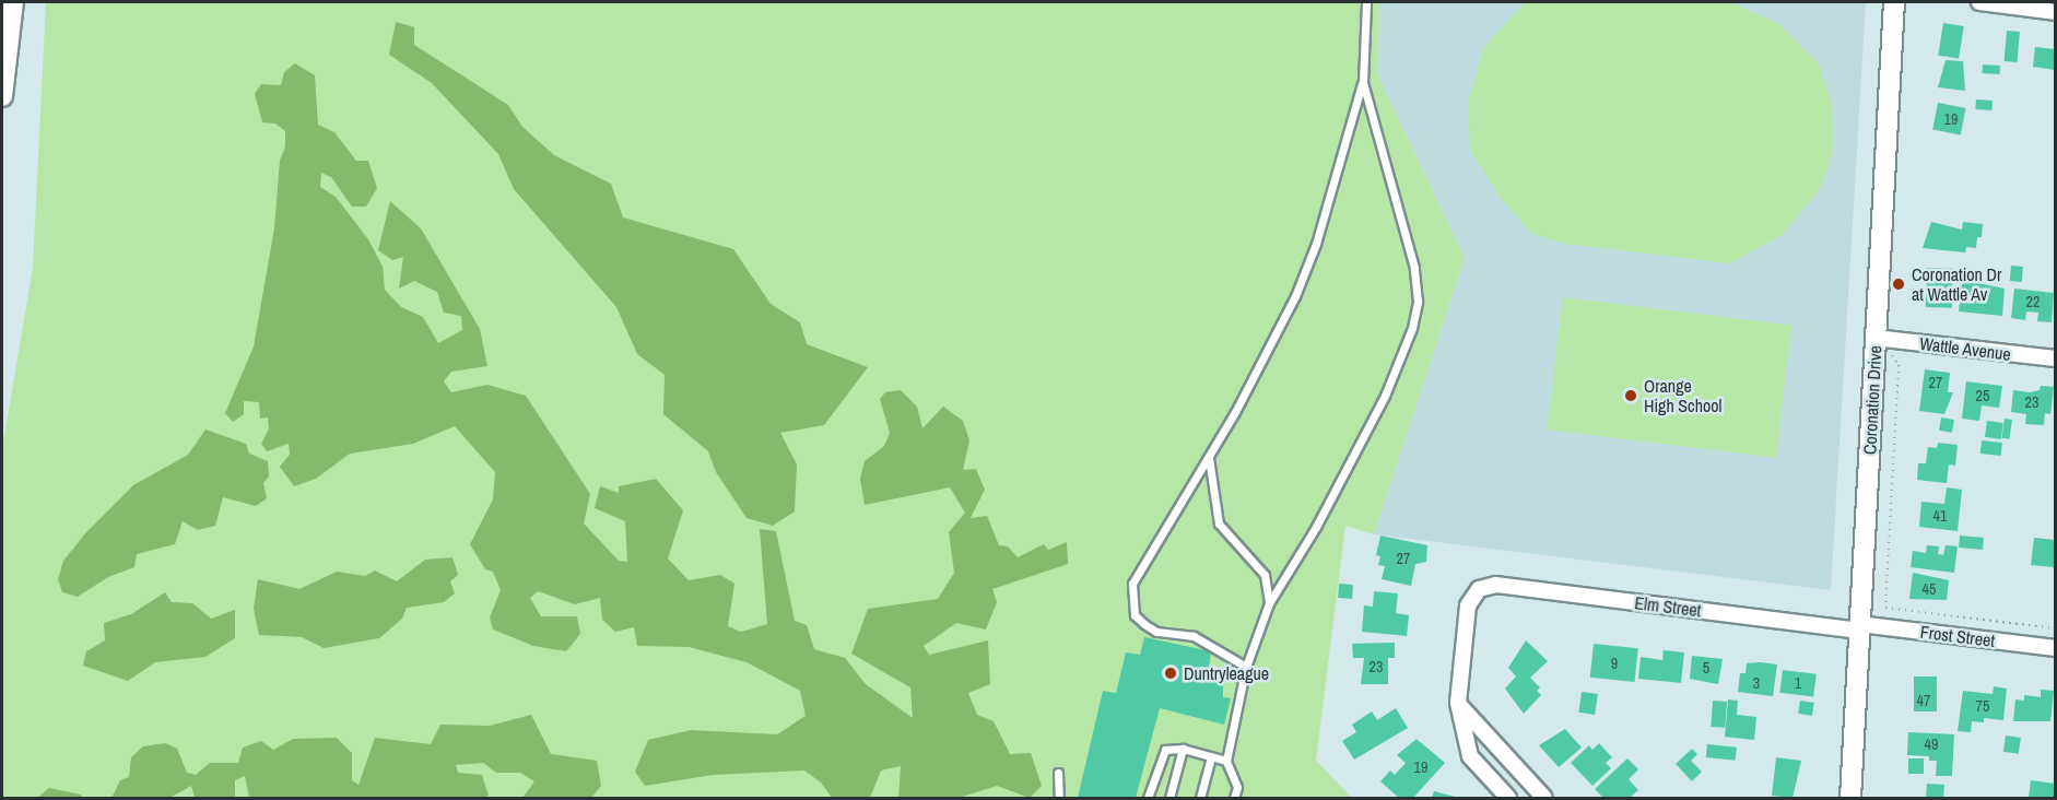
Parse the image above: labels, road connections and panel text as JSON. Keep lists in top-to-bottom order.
{
  "streets": {
    "main road": ["Coronation Drive"],
    "street": ["Wattle Avenue", "Elm Street", "Frost Street"]
  },
  "crossings": [
    ["Wattle Avenue", "Coronation Drive"],
    ["Coronation Drive", "Elm Street"],
    ["Coronation Drive", "Frost Street"],
    ["Elm Street", "Frost Street"]
  ],
  "places": ["Coronation Dr at Wattle Av", "Orange High School", "Duntryleague"],
  "house_numbers": [
    "19",
    "22",
    "27",
    "25",
    "23",
    "41",
    "27",
    "45",
    "9",
    "23",
    "5",
    "3",
    "1",
    "47",
    "75",
    "49",
    "19"
  ]
}
